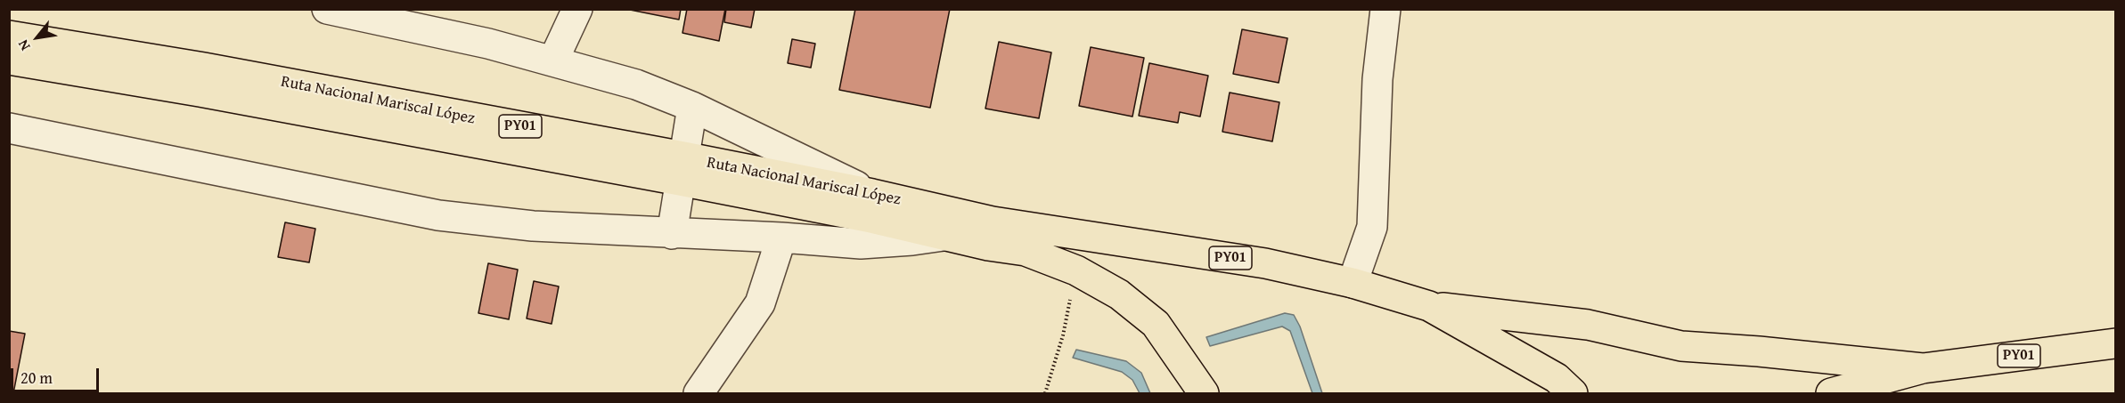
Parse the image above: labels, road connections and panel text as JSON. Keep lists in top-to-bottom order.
{
  "streets": {
    "highway": ["Ruta Nacional Mariscal López", "PY01"]
  },
  "scale_bar": "20 m",
  "north": "bottom left"
}
